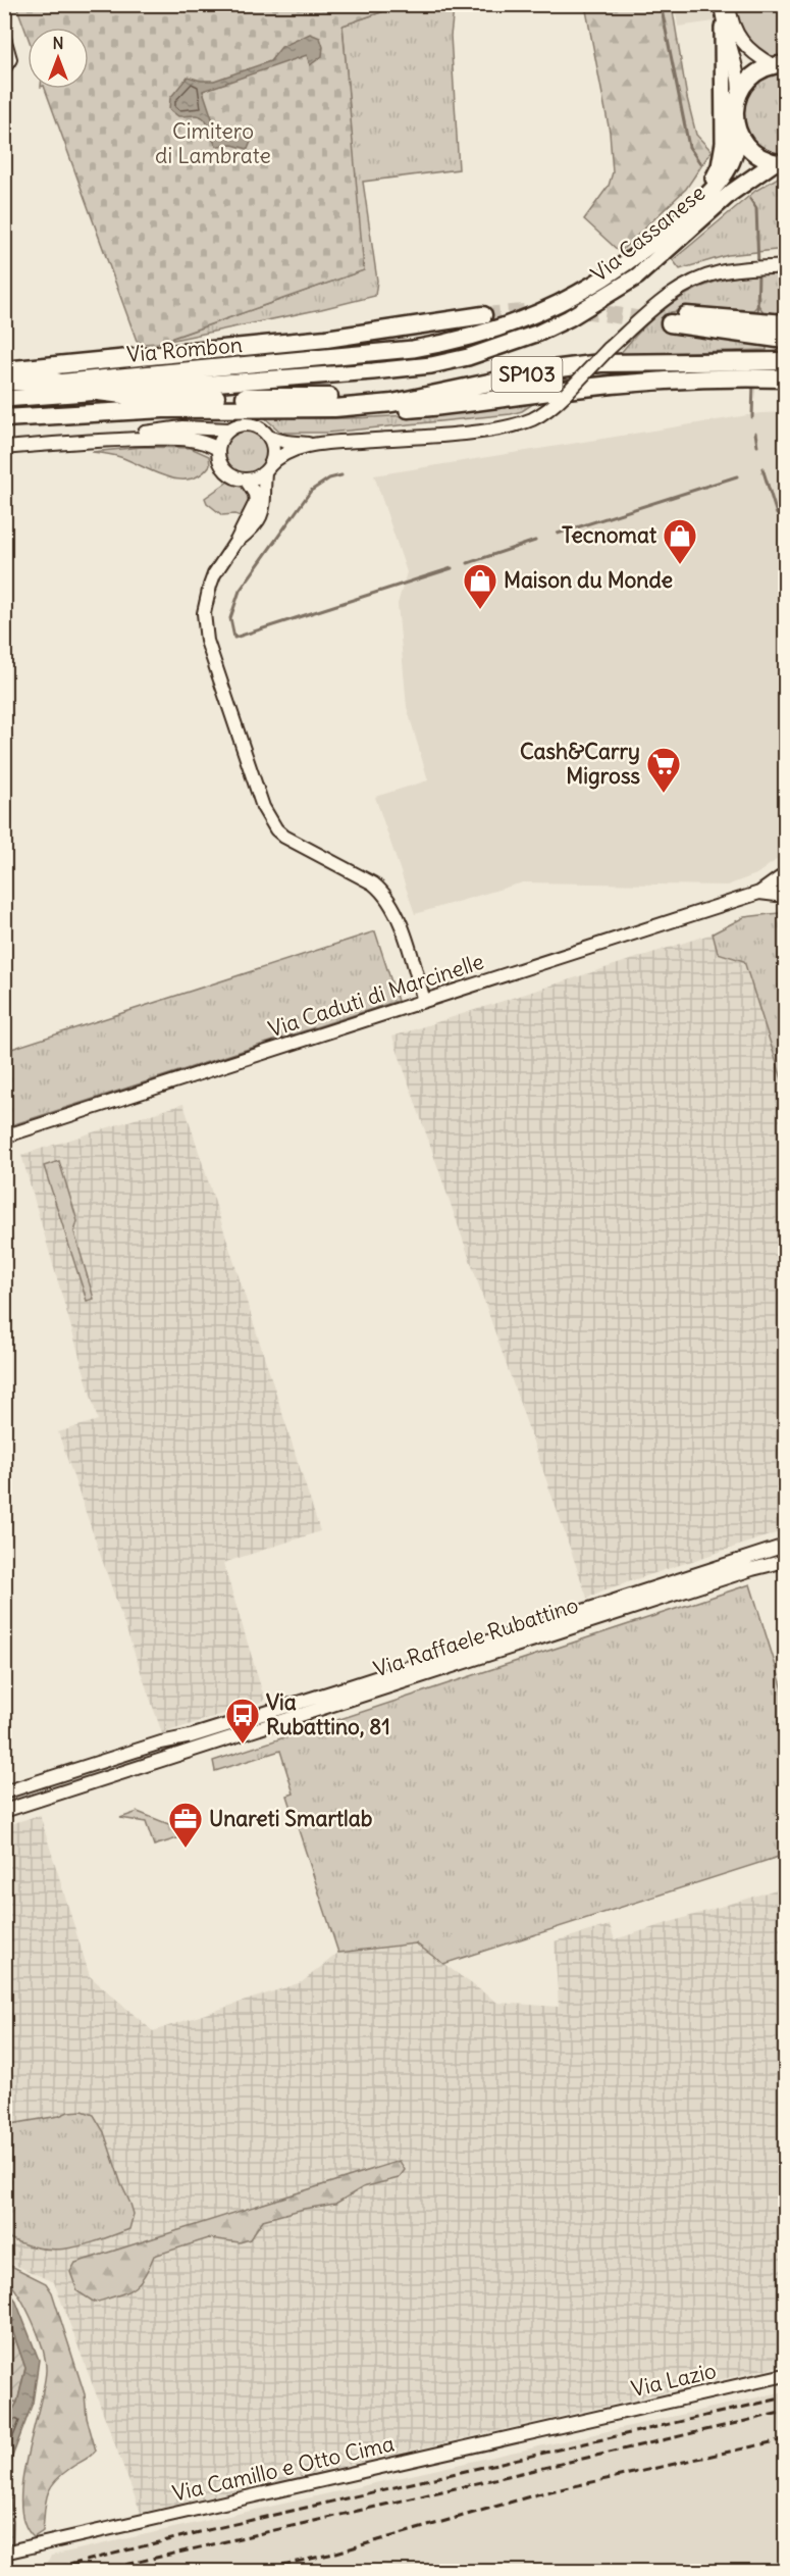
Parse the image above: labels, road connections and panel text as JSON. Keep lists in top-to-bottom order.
{
  "streets": {
    "highway": ["SP103"],
    "main road": ["Via Cassanese", "Via Rombon"],
    "street": [
      "Via Caduti di Marcinelle",
      "Via Raffaele Rubattino",
      "Via Lazio",
      "Via Camillo e Otto Cima"
    ]
  },
  "crossings": [
    ["Via Cassanese", "Via Rombon"],
    ["Via Rombon", "SP103"],
    ["Via Lazio", "Via Camillo e Otto Cima"]
  ],
  "parks": ["Cimitero di Lambrate"],
  "places": {
    "shop": ["Tecnomat", "Maison du Monde"],
    "supermarket": ["Cash&Carry Migross"],
    "bus stop": ["Via Rubattino, 81"],
    "office": ["Unareti Smartlab"]
  },
  "north": "top"
}
